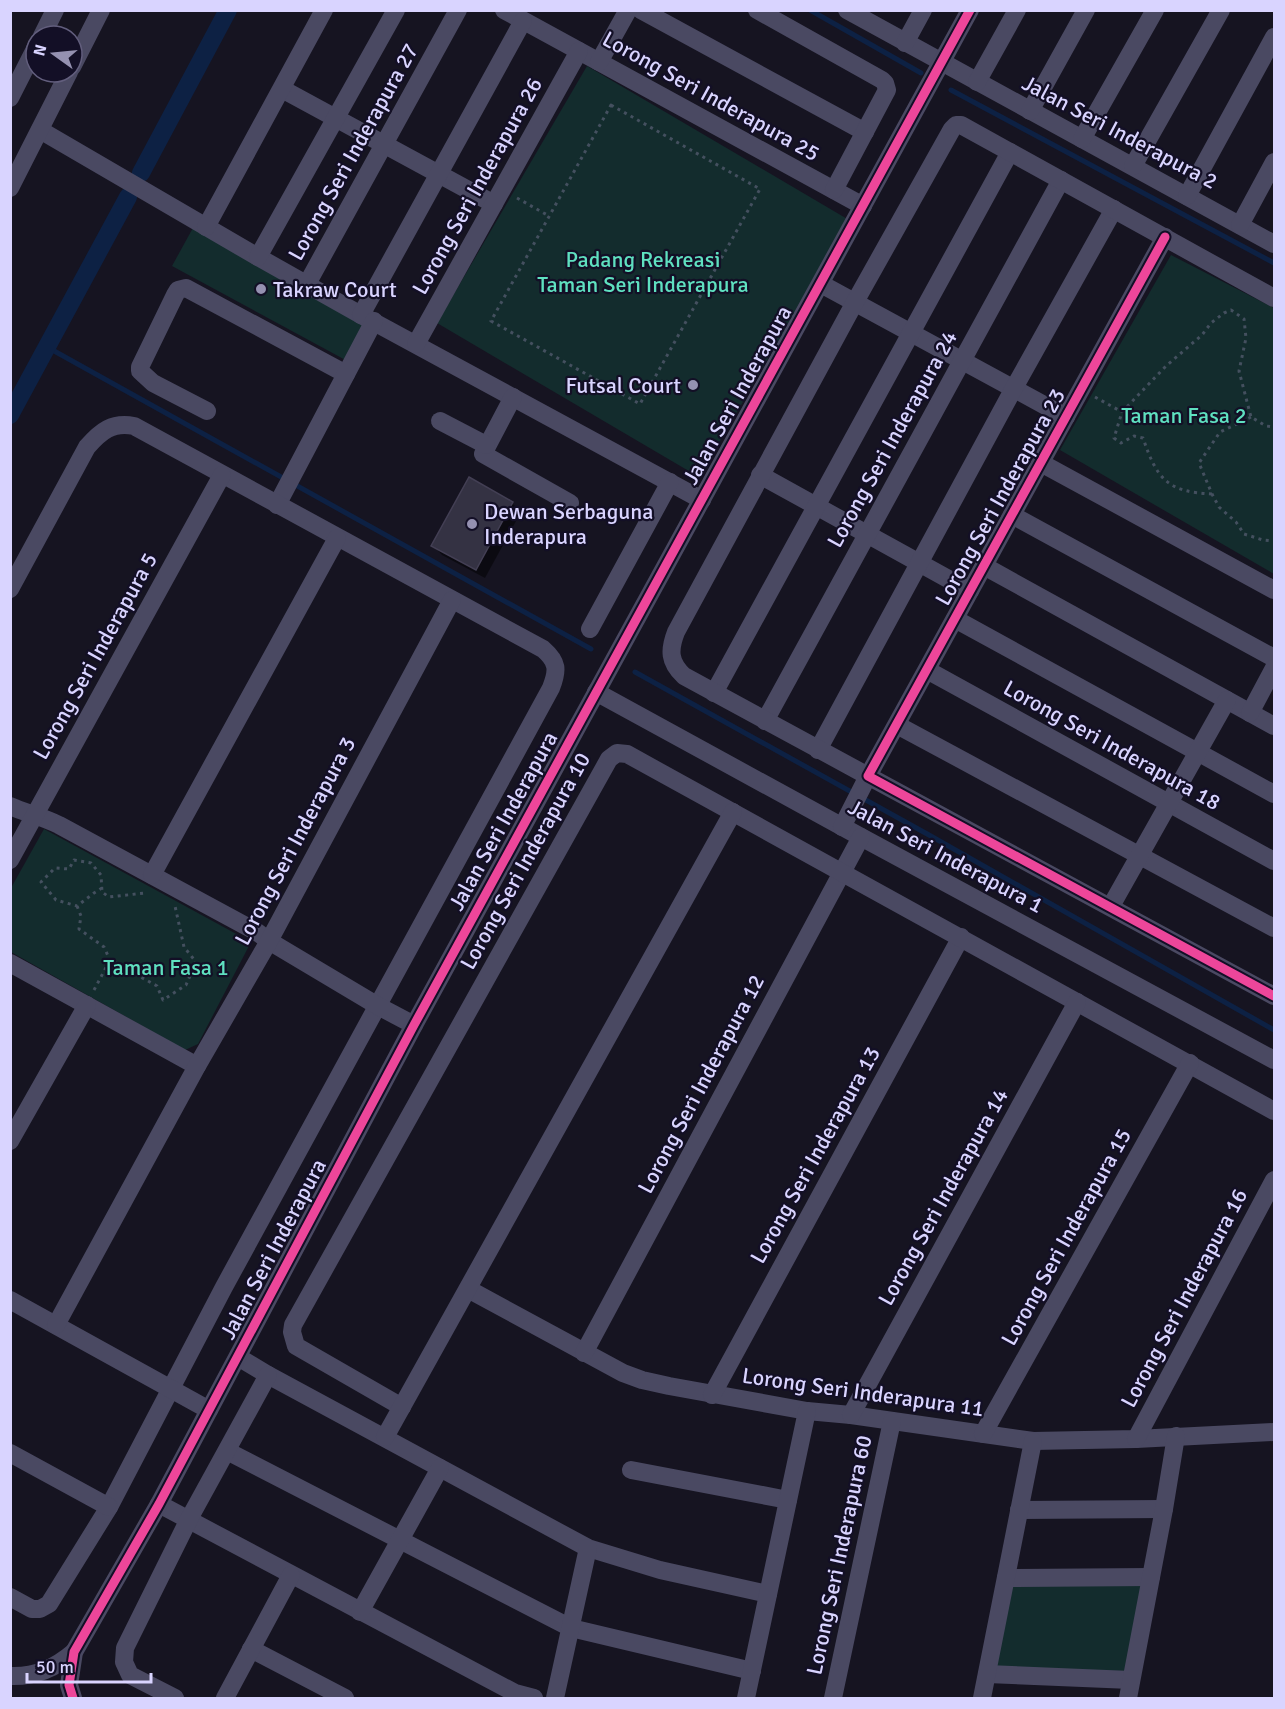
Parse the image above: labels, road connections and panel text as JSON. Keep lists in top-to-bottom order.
{
  "streets": {
    "street": [
      "Lorong Seri Inderapura 25",
      "Jalan Seri Inderapura 2",
      "Lorong Seri Inderapura 27",
      "Lorong Seri Inderapura 26",
      "Jalan Seri Inderapura",
      "Lorong Seri Inderapura 24",
      "Lorong Seri Inderapura 23",
      "Lorong Seri Inderapura 5",
      "Lorong Seri Inderapura 18",
      "Lorong Seri Inderapura 3",
      "Jalan Seri Inderapura 1",
      "Lorong Seri Inderapura 10",
      "Lorong Seri Inderapura 12",
      "Lorong Seri Inderapura 13",
      "Lorong Seri Inderapura 14",
      "Lorong Seri Inderapura 15",
      "Lorong Seri Inderapura 16",
      "Lorong Seri Inderapura 11",
      "Lorong Seri Inderapura 60"
    ]
  },
  "crossings": [
    ["Lorong Seri Inderapura 25", "Lorong Seri Inderapura 26"],
    ["Lorong Seri Inderapura 25", "Jalan Seri Inderapura"],
    ["Jalan Seri Inderapura 2", "Jalan Seri Inderapura"],
    ["Jalan Seri Inderapura", "Jalan Seri Inderapura 1"],
    ["Lorong Seri Inderapura 23", "Lorong Seri Inderapura 18"],
    ["Lorong Seri Inderapura 23", "Jalan Seri Inderapura 1"],
    ["Jalan Seri Inderapura 1", "Lorong Seri Inderapura 12"],
    ["Lorong Seri Inderapura 12", "Lorong Seri Inderapura 11"],
    ["Lorong Seri Inderapura 13", "Lorong Seri Inderapura 11"],
    ["Lorong Seri Inderapura 14", "Lorong Seri Inderapura 11"],
    ["Lorong Seri Inderapura 15", "Lorong Seri Inderapura 11"],
    ["Lorong Seri Inderapura 16", "Lorong Seri Inderapura 11"],
    ["Lorong Seri Inderapura 11", "Lorong Seri Inderapura 60"]
  ],
  "parks": ["Padang Rekreasi Taman Seri Inderapura", "Taman Fasa 2", "Taman Fasa 1"],
  "places": ["Takraw Court", "Futsal Court", "Dewan Serbaguna Inderapura"],
  "scale_bar": "50 m",
  "north": "left"
}
